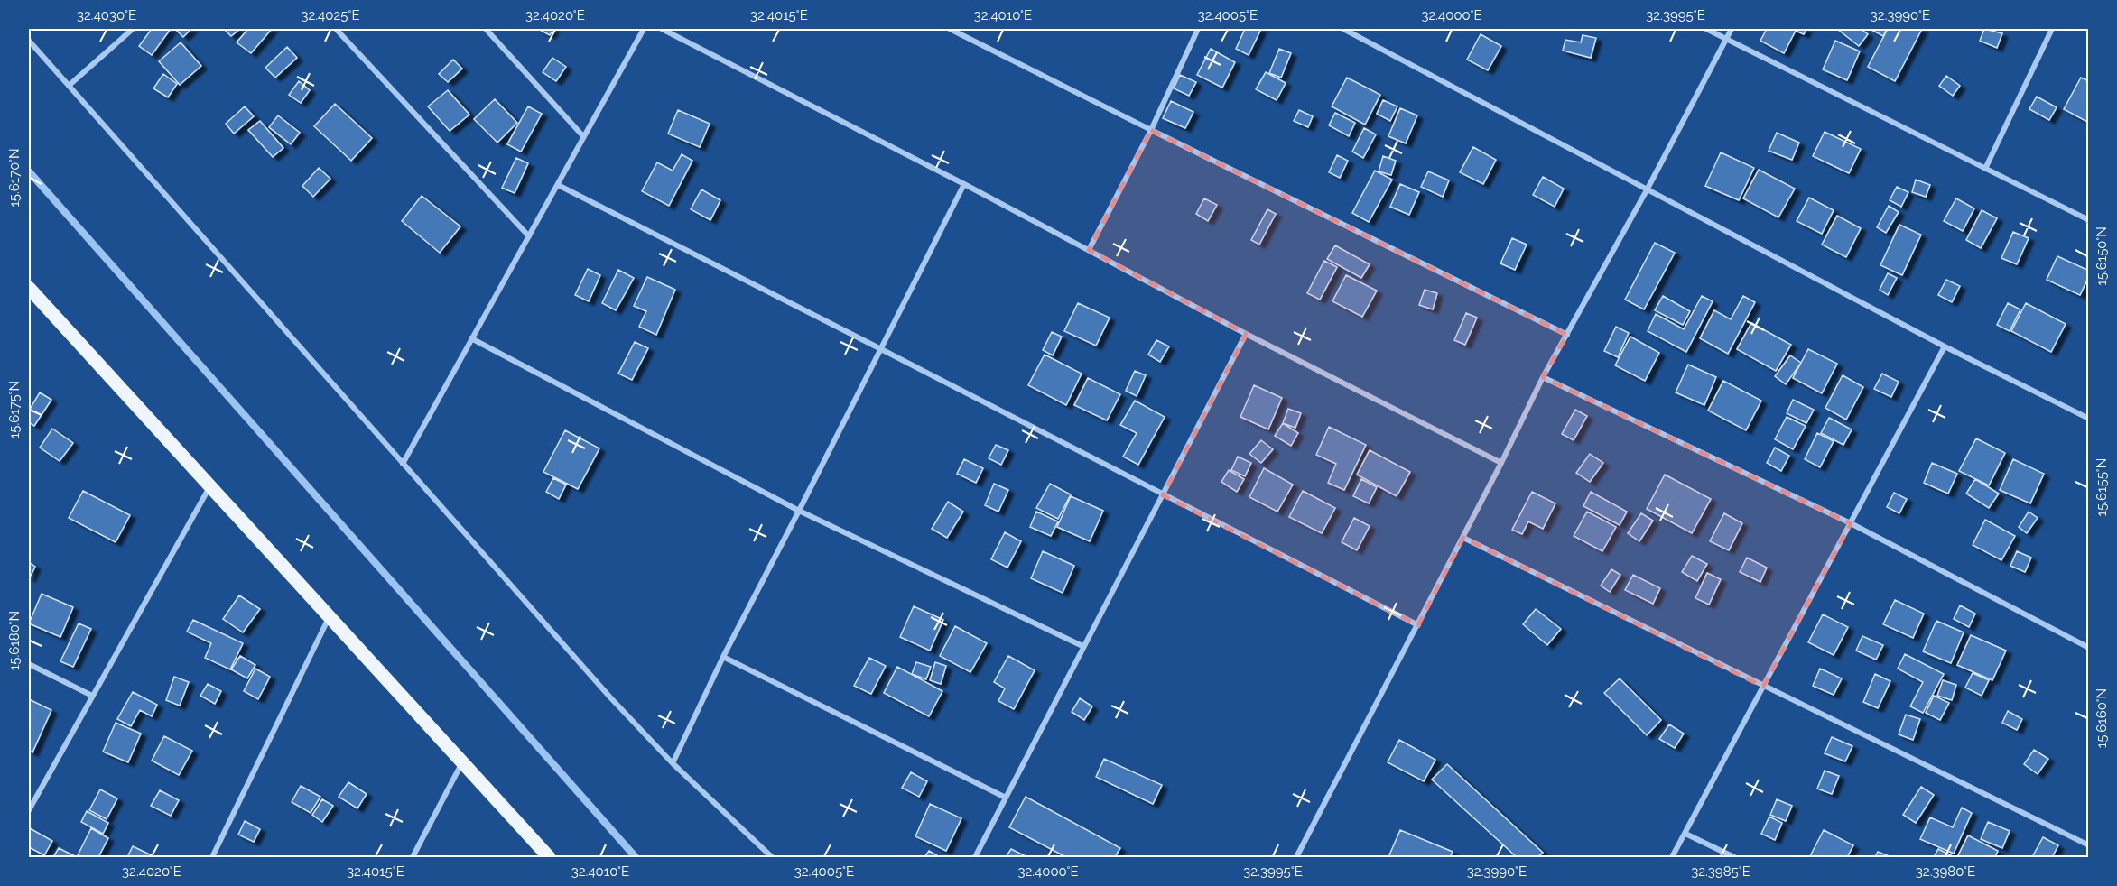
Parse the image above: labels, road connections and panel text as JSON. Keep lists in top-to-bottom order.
{
  "coordinates": [
    "32.4030°E",
    "32.4025°E",
    "32.4020°E",
    "32.4015°E",
    "32.4010°E",
    "32.4005°E",
    "32.4000°E",
    "32.3995°E",
    "32.3990°E",
    "15.6170°N",
    "15.6150°N",
    "15.6175°N",
    "15.6155°N",
    "15.6180°N",
    "15.6160°N",
    "32.3985°E",
    "32.3980°E"
  ]
}
